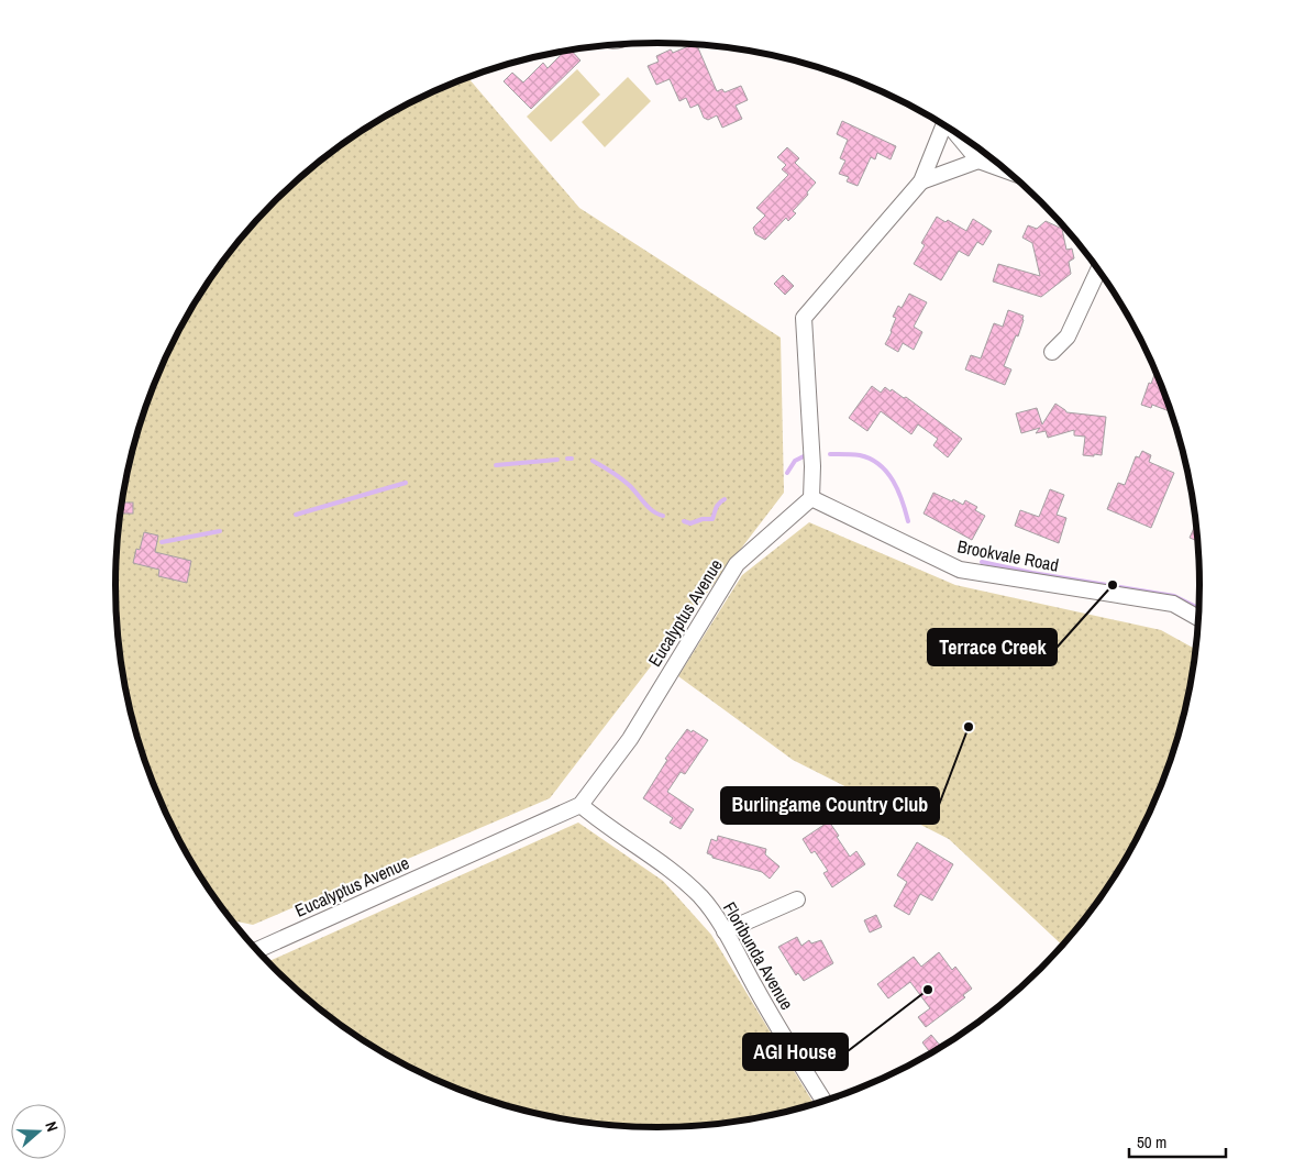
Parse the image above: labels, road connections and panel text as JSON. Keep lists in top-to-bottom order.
{
  "streets": {
    "street": ["Brookvale Road", "Eucalyptus Avenue", "Floribunda Avenue"]
  },
  "crossings": [
    ["Brookvale Road", "Eucalyptus Avenue"],
    ["Eucalyptus Avenue", "Floribunda Avenue"]
  ],
  "places": ["Terrace Creek", "Burlingame Country Club", "AGI House"],
  "scale_bar": "50 m",
  "north": "right"
}
